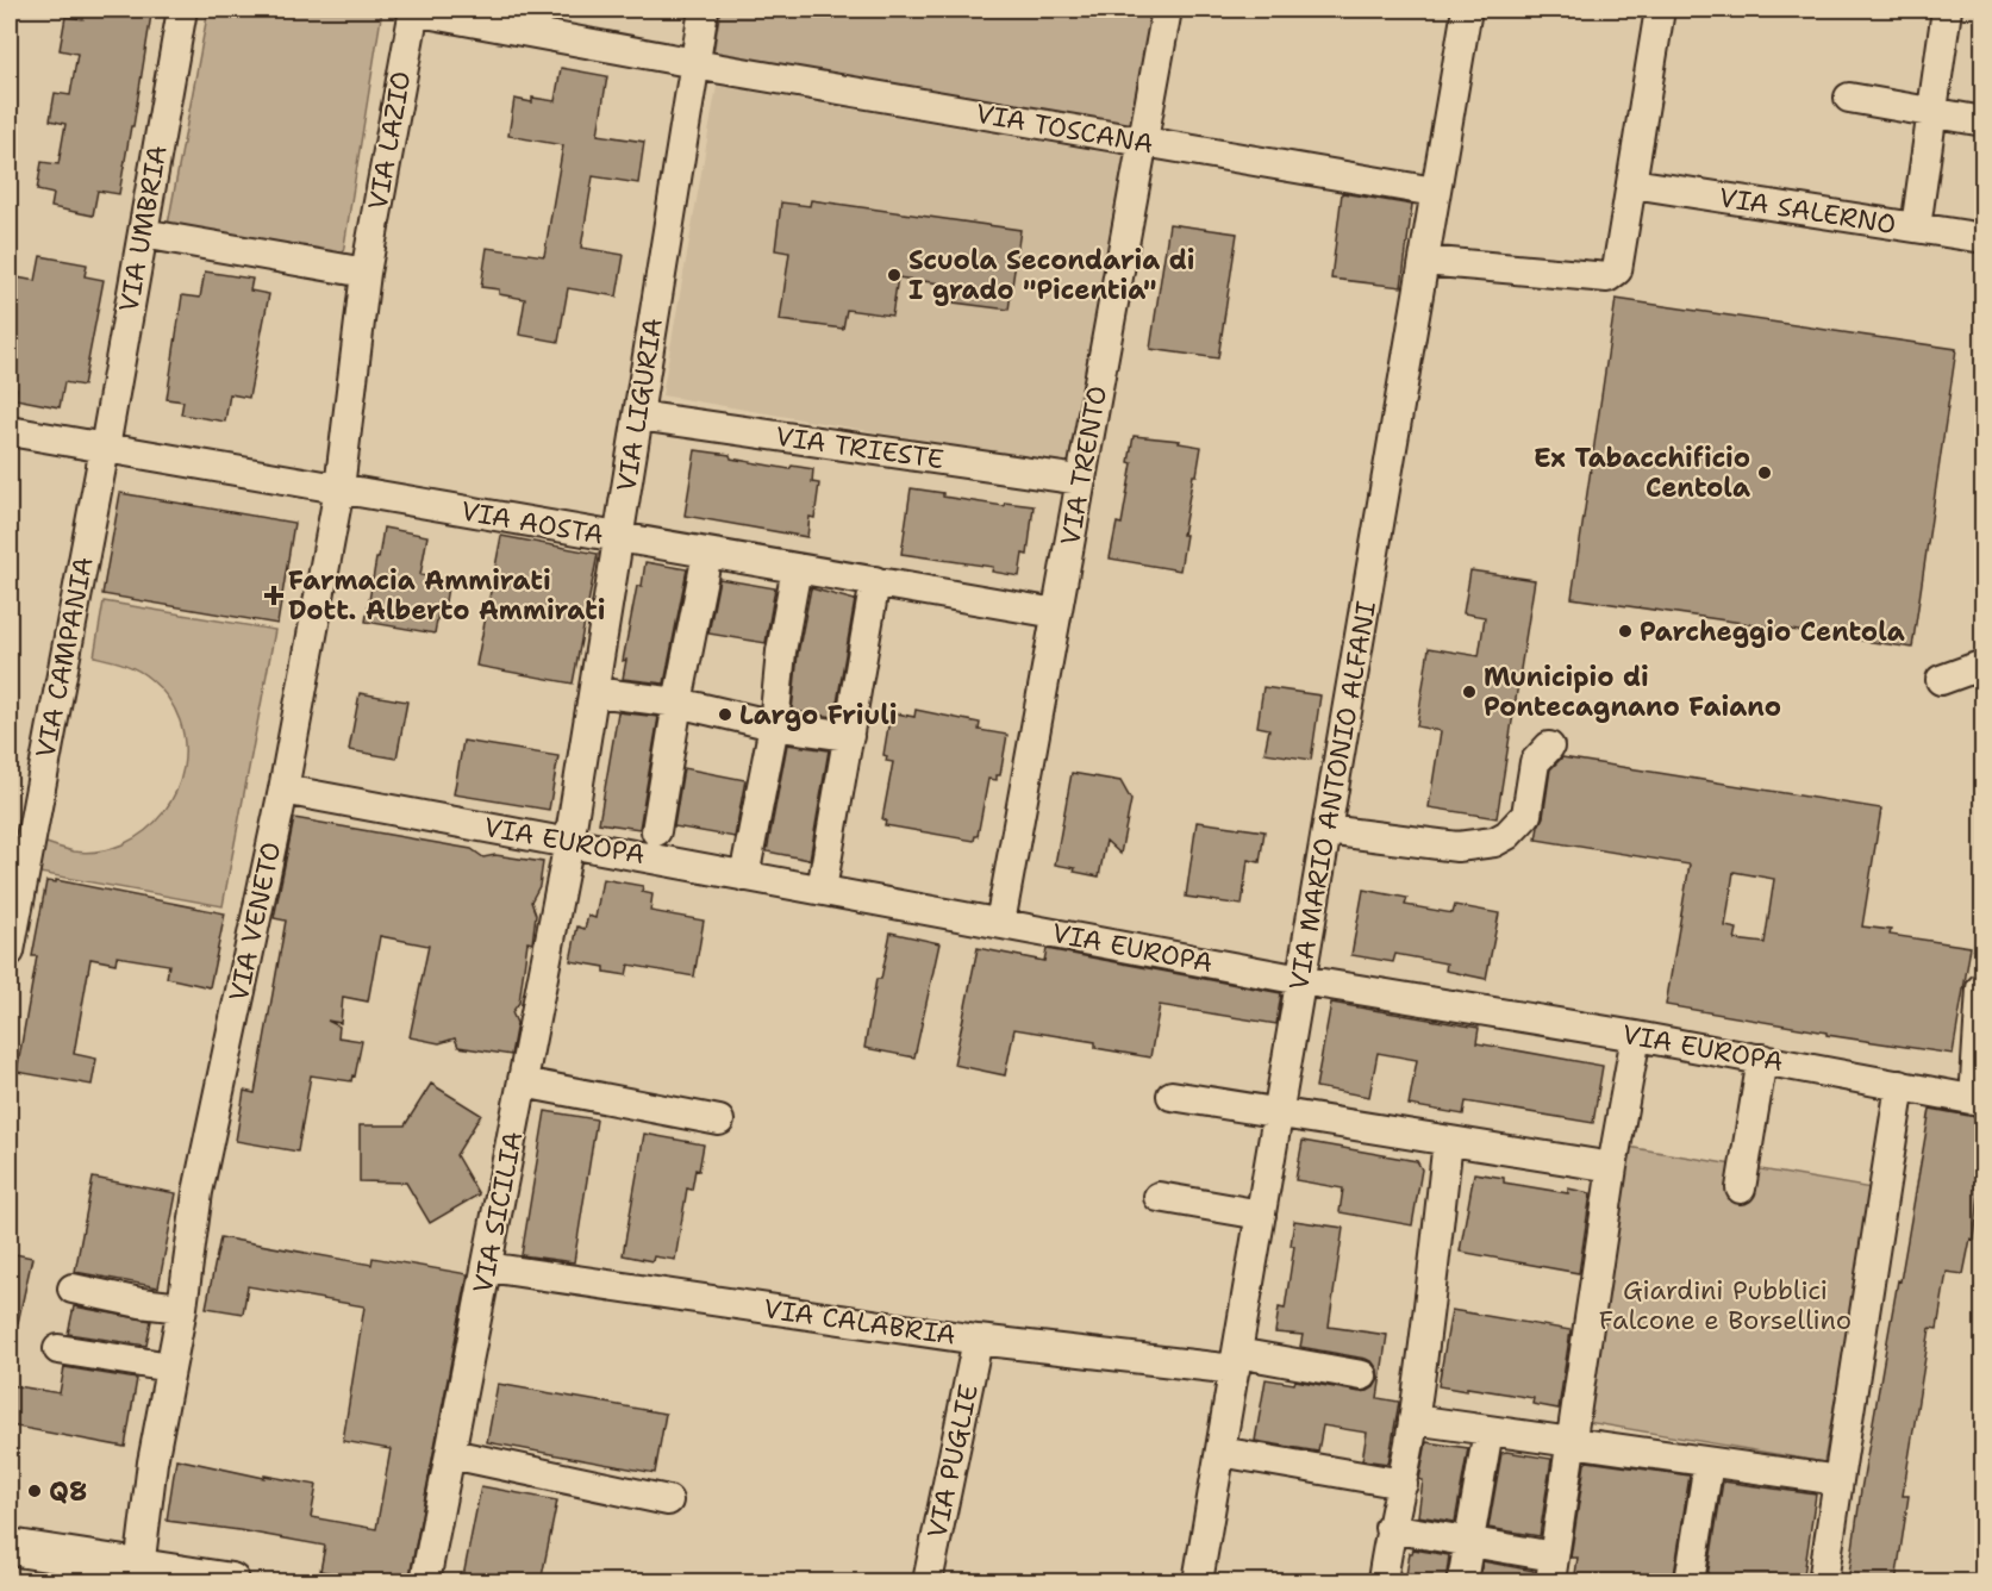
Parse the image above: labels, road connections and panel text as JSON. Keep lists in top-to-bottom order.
{
  "streets": {
    "street": [
      "VIA TOSCANA",
      "VIA LAZIO",
      "VIA SALERNO",
      "VIA UMBRIA",
      "VIA LIGURIA",
      "VIA TRIESTE",
      "VIA TRENTO",
      "VIA AOSTA",
      "VIA CAMPANIA",
      "VIA MARIO ANTONIO ALFANI",
      "VIA EUROPA",
      "VIA VENETO",
      "VIA SICILIA",
      "VIA CALABRIA",
      "VIA PUGLIE"
    ]
  },
  "crossings": [
    ["VIA TOSCANA", "VIA LAZIO"],
    ["VIA TOSCANA", "VIA LIGURIA"],
    ["VIA TOSCANA", "VIA TRENTO"],
    ["VIA TOSCANA", "VIA MARIO ANTONIO ALFANI"],
    ["VIA LAZIO", "VIA VENETO"],
    ["VIA UMBRIA", "VIA AOSTA"],
    ["VIA UMBRIA", "VIA CAMPANIA"],
    ["VIA LIGURIA", "VIA TRIESTE"],
    ["VIA LIGURIA", "VIA AOSTA"],
    ["VIA LIGURIA", "VIA EUROPA"],
    ["VIA LIGURIA", "VIA SICILIA"],
    ["VIA TRIESTE", "VIA TRENTO"],
    ["VIA TRENTO", "VIA AOSTA"],
    ["VIA TRENTO", "VIA EUROPA"],
    ["VIA AOSTA", "VIA CAMPANIA"],
    ["VIA AOSTA", "VIA VENETO"],
    ["VIA MARIO ANTONIO ALFANI", "VIA EUROPA"],
    ["VIA MARIO ANTONIO ALFANI", "VIA CALABRIA"],
    ["VIA EUROPA", "VIA VENETO"],
    ["VIA EUROPA", "VIA SICILIA"],
    ["VIA SICILIA", "VIA CALABRIA"],
    ["VIA CALABRIA", "VIA PUGLIE"]
  ],
  "parks": ["Giardini Pubblici Falcone e Borsellino"],
  "places": {
    "other": [
      "Scuola Secondaria di I grado \"Picentia\"",
      "Ex Tabacchificio Centola",
      "Parcheggio Centola",
      "Municipio di Pontecagnano Faiano",
      "Largo Friuli",
      "Q8"
    ],
    "health": ["Farmacia Ammirati Dott. Alberto Ammirati"]
  }
}
